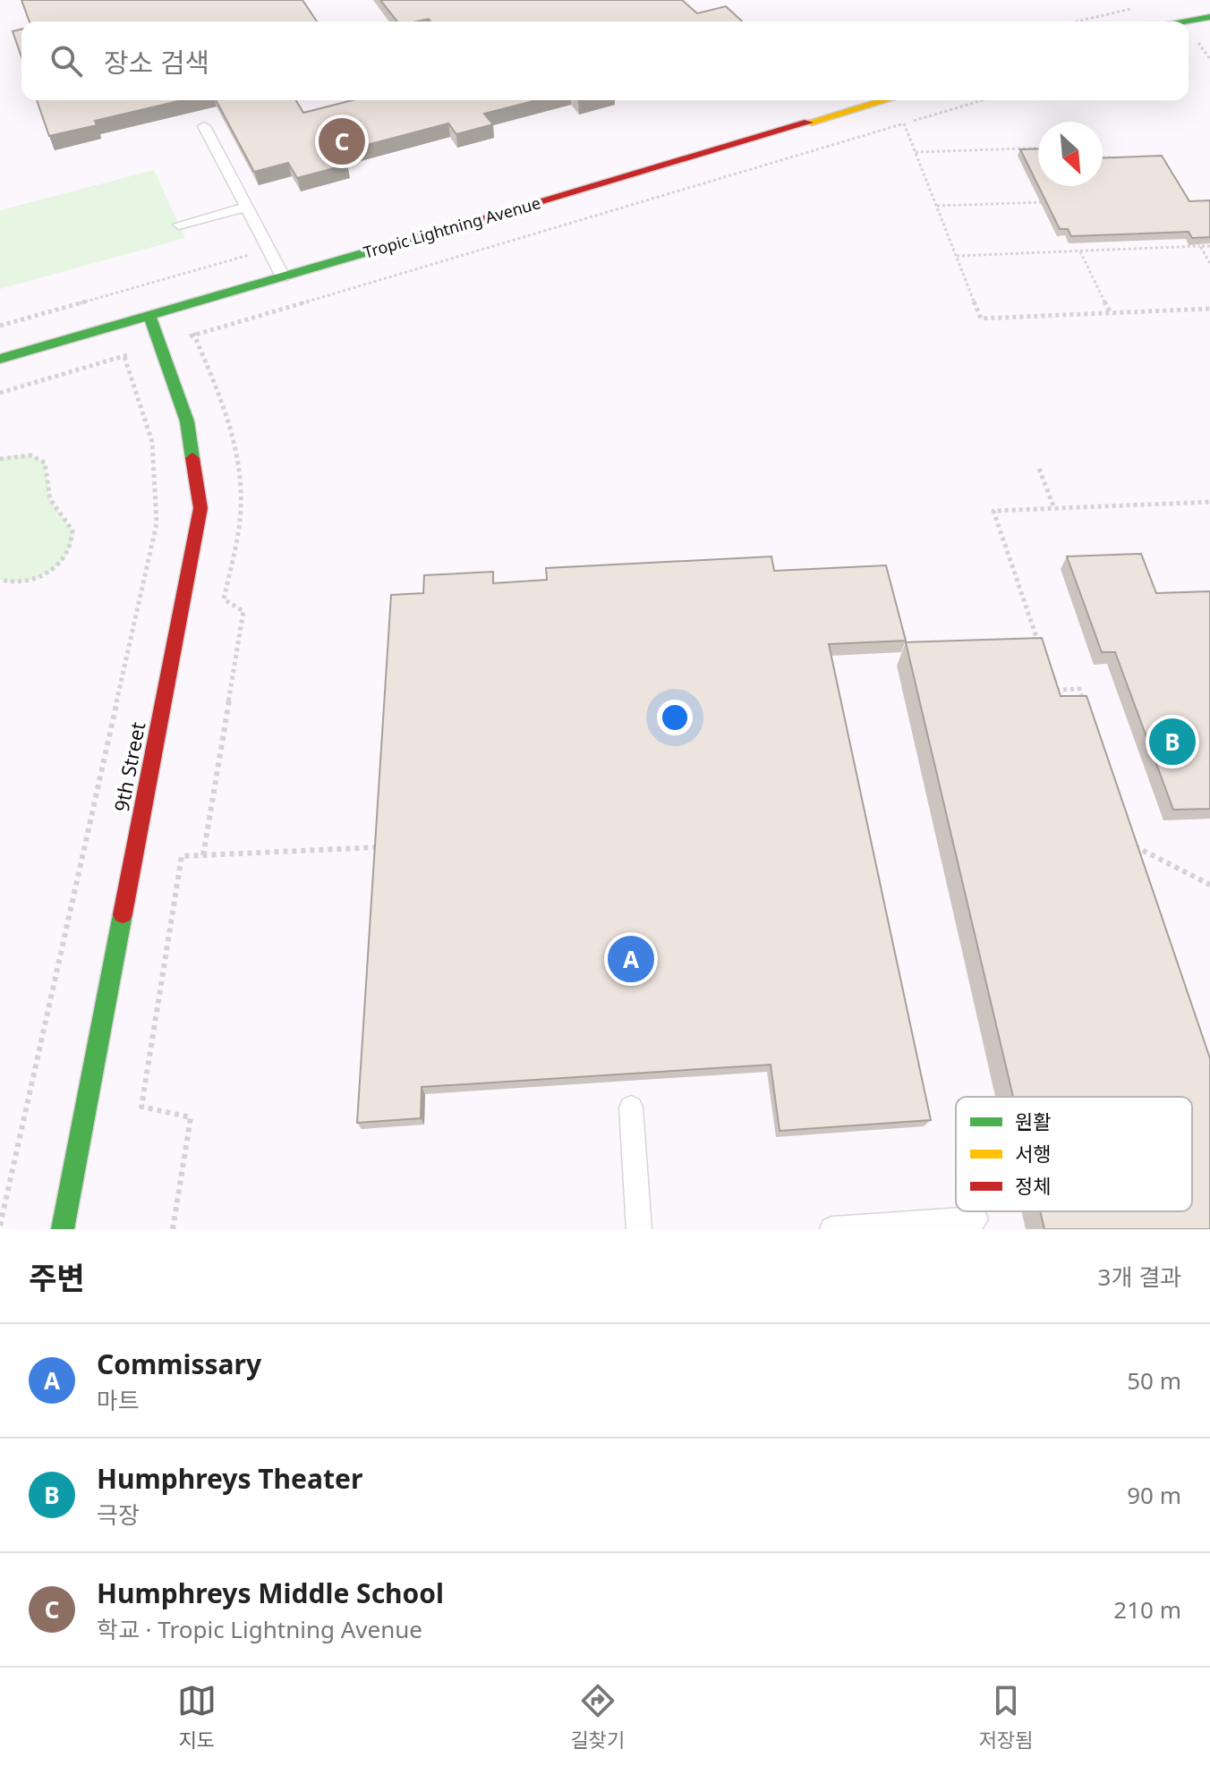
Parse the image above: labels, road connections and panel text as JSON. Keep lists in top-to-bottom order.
{
  "streets": {
    "main road": ["Tropic Lightning Avenue", "9th Street"]
  },
  "crossings": [
    ["Tropic Lightning Avenue", "9th Street"]
  ],
  "legend": ["원활", "서행", "정체"],
  "north": "bottom right",
  "page": {
    "search": "장소 검색",
    "pins": ["C", "B", "A"],
    "heading": ["주변", "3개 결과"],
    "list": [
      {
        "mark": "A",
        "name": "Commissary",
        "note": "마트",
        "value": "50 m"
      },
      {
        "mark": "B",
        "name": "Humphreys Theater",
        "note": "극장",
        "value": "90 m"
      },
      {
        "mark": "C",
        "name": "Humphreys Middle School",
        "note": "학교 · Tropic Lightning Avenue",
        "value": "210 m"
      }
    ],
    "nav": ["지도", "길찾기", "저장됨"]
  }
}
